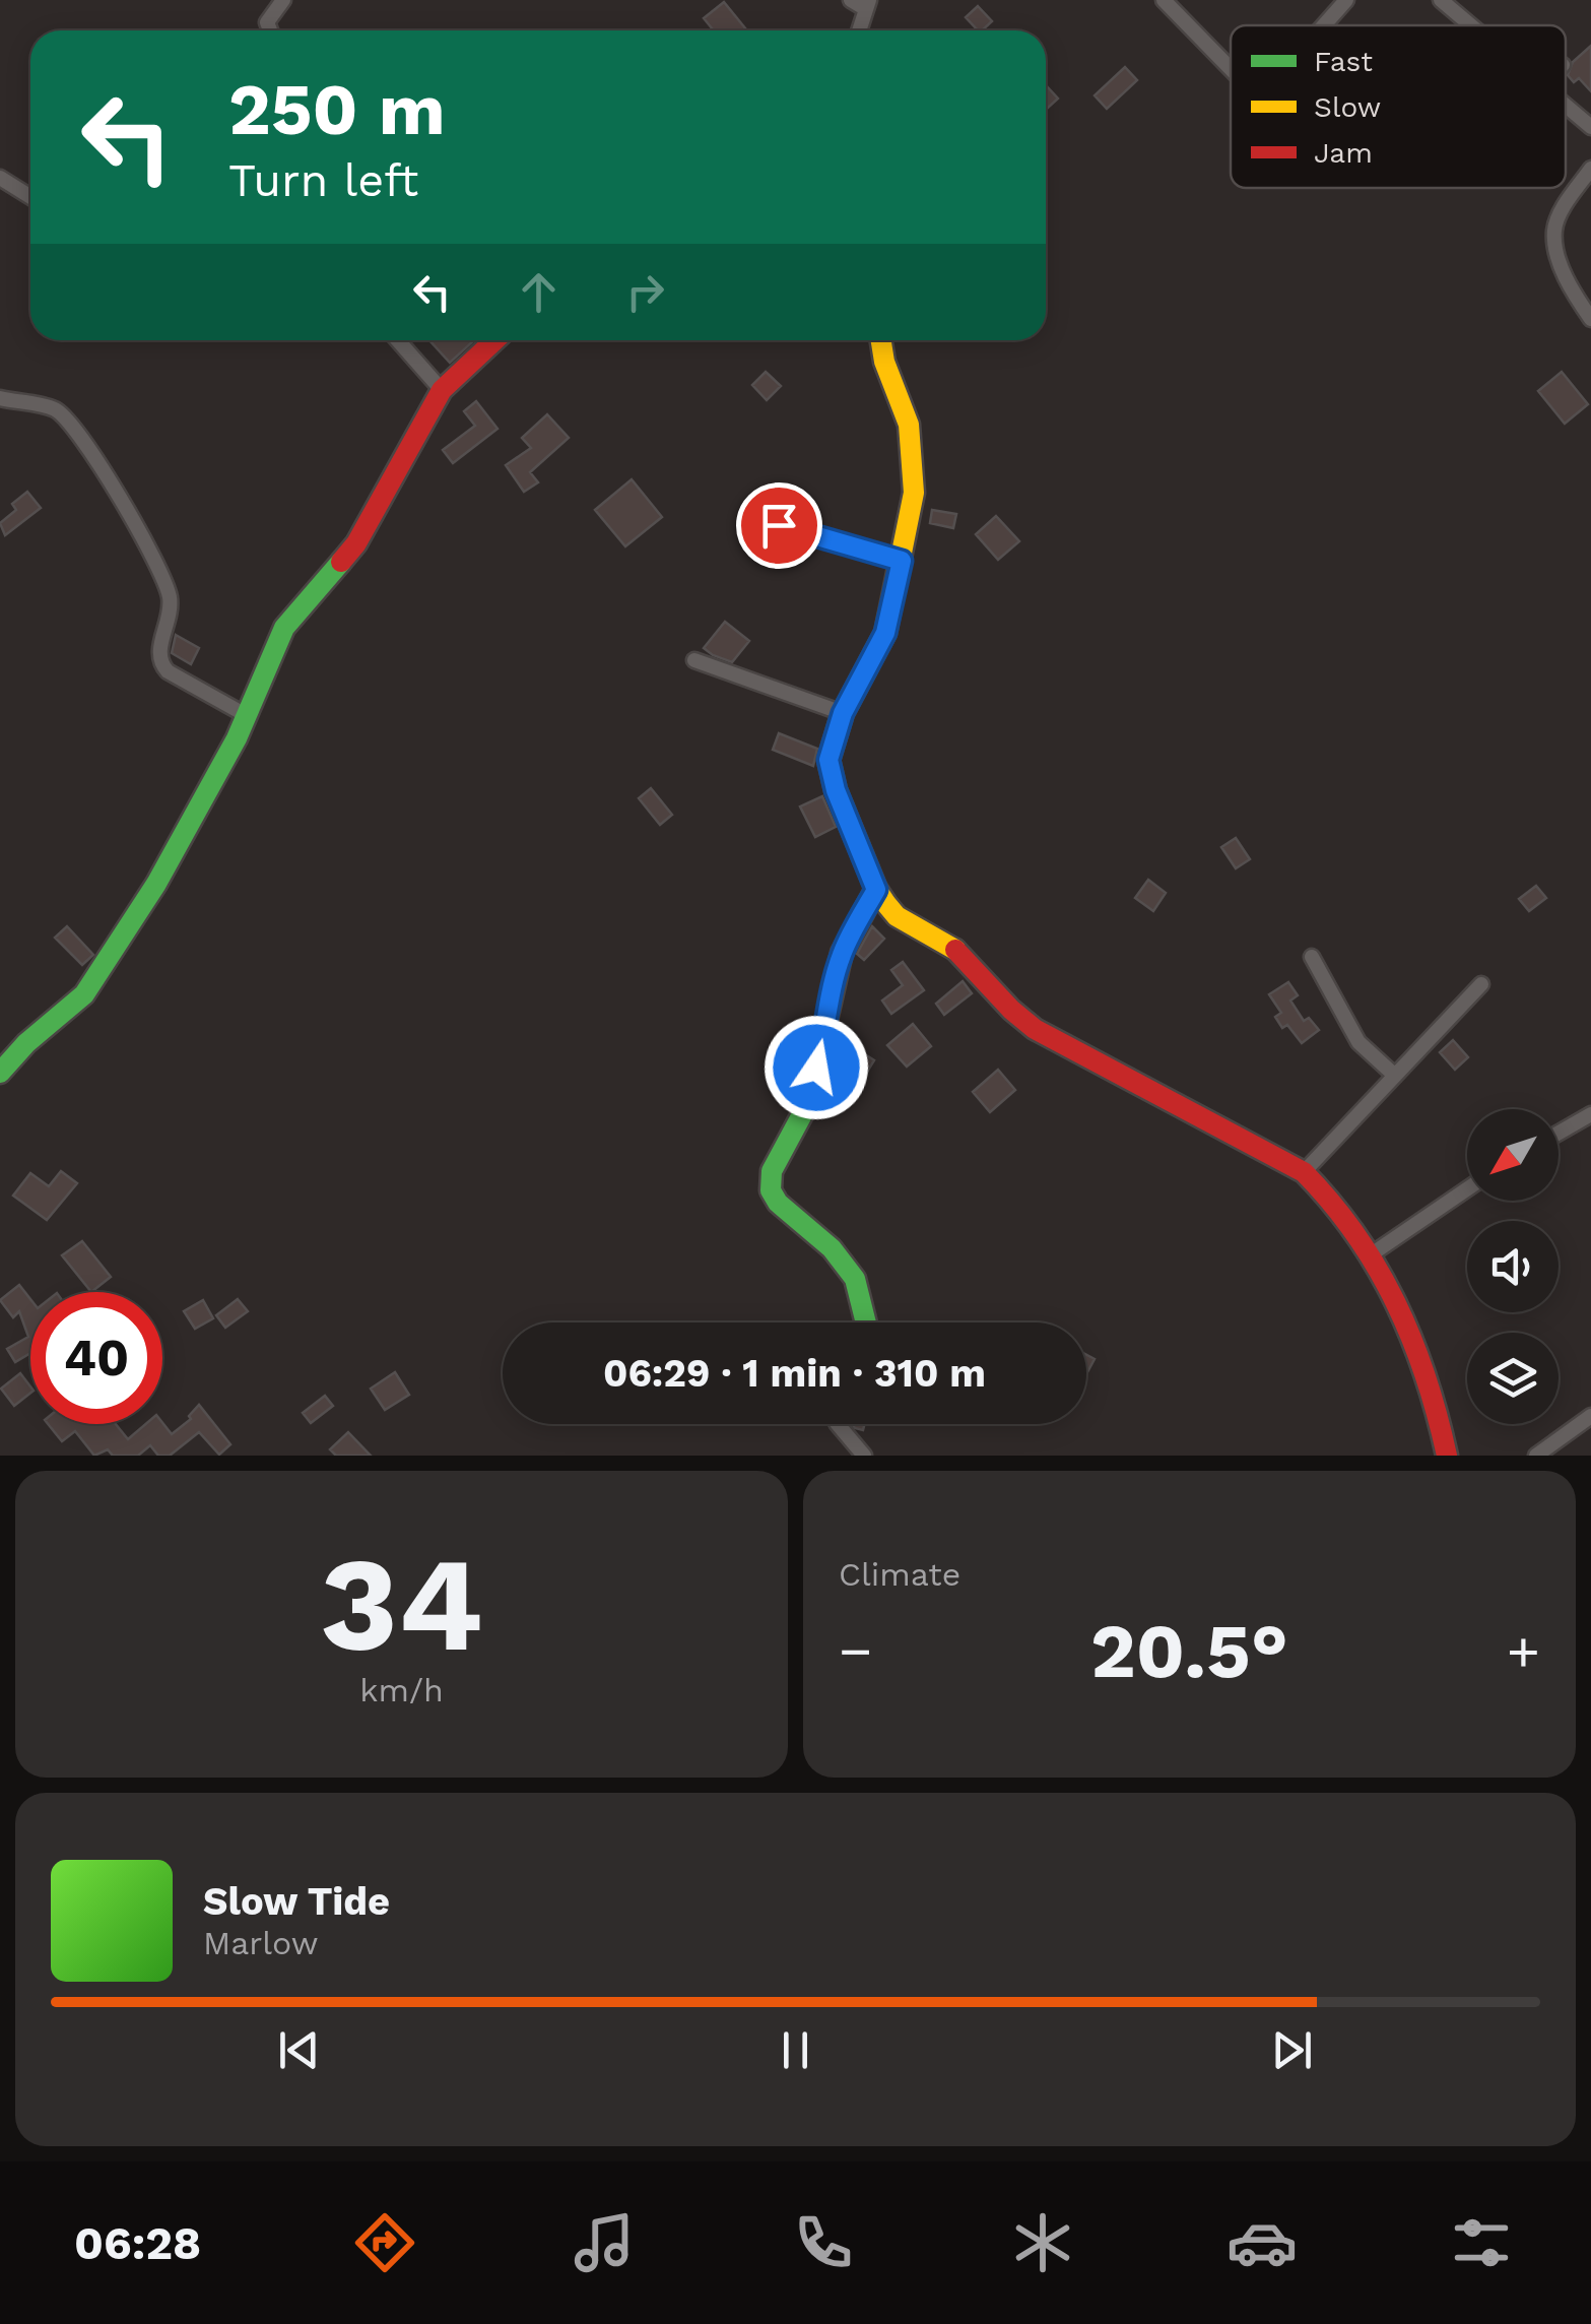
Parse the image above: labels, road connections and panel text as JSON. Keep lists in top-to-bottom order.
{
  "legend": ["Fast", "Slow", "Jam"],
  "north": "bottom left",
  "page": {
    "turn": ["250 m", "Turn left"],
    "limit": "40",
    "trip": "06:29 · 1 min · 310 m",
    "tile": [
      ["34", "km/h"],
      "Climate"
    ],
    "heat": ["−", "20.5°", "+"],
    "song": ["Slow Tide", "Marlow"],
    "tabs": "06:28"
  }
}
